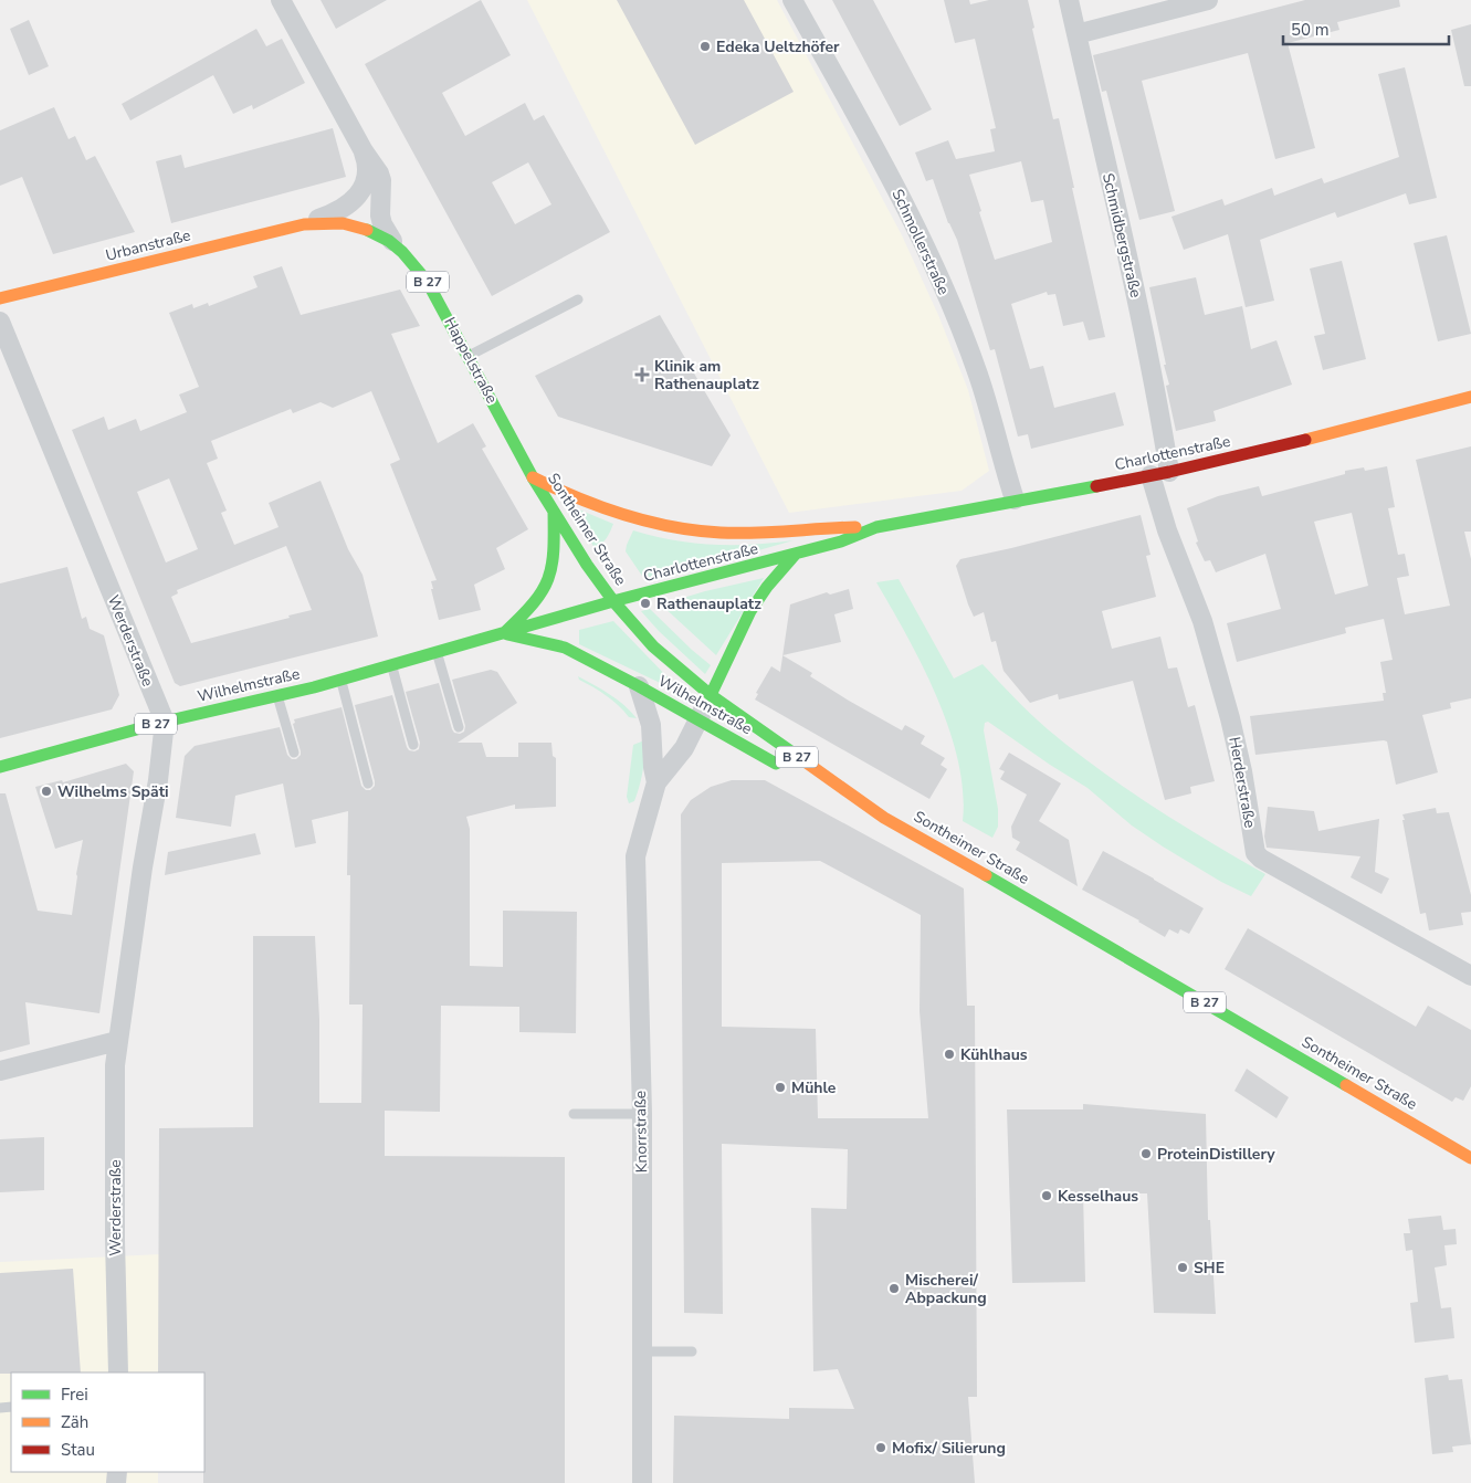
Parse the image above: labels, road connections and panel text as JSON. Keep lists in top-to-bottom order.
{
  "streets": {
    "main road": [
      "Urbanstraße",
      "B 27",
      "Happelstraße",
      "Charlottenstraße",
      "Sontheimer Straße",
      "Wilhelmstraße"
    ],
    "street": [
      "Schmidbergstraße",
      "Schmollerstraße",
      "Werderstraße",
      "Herderstraße",
      "Knorrstraße"
    ]
  },
  "crossings": [
    ["Schmidbergstraße", "Charlottenstraße"],
    ["Schmidbergstraße", "Herderstraße"],
    ["Schmollerstraße", "Charlottenstraße"],
    ["Urbanstraße", "Happelstraße"],
    ["B 27", "Sontheimer Straße"],
    ["Happelstraße", "Charlottenstraße"],
    ["Happelstraße", "Sontheimer Straße"],
    ["Charlottenstraße", "Sontheimer Straße"],
    ["Charlottenstraße", "Wilhelmstraße"],
    ["Charlottenstraße", "Herderstraße"],
    ["Sontheimer Straße", "Wilhelmstraße"],
    ["Sontheimer Straße", "Knorrstraße"],
    ["Werderstraße", "Wilhelmstraße"],
    ["Wilhelmstraße", "Knorrstraße"]
  ],
  "places": {
    "other": [
      "Edeka Ueltzhöfer",
      "Rathenauplatz",
      "Wilhelms Späti",
      "Kühlhaus",
      "Mühle",
      "ProteinDistillery",
      "Kesselhaus",
      "SHE",
      "Mischerei/ Abpackung",
      "Mofix/ Silierung"
    ],
    "health": ["Klinik am Rathenauplatz"]
  },
  "legend": ["Frei", "Zäh", "Stau"],
  "scale_bar": "50 m"
}
